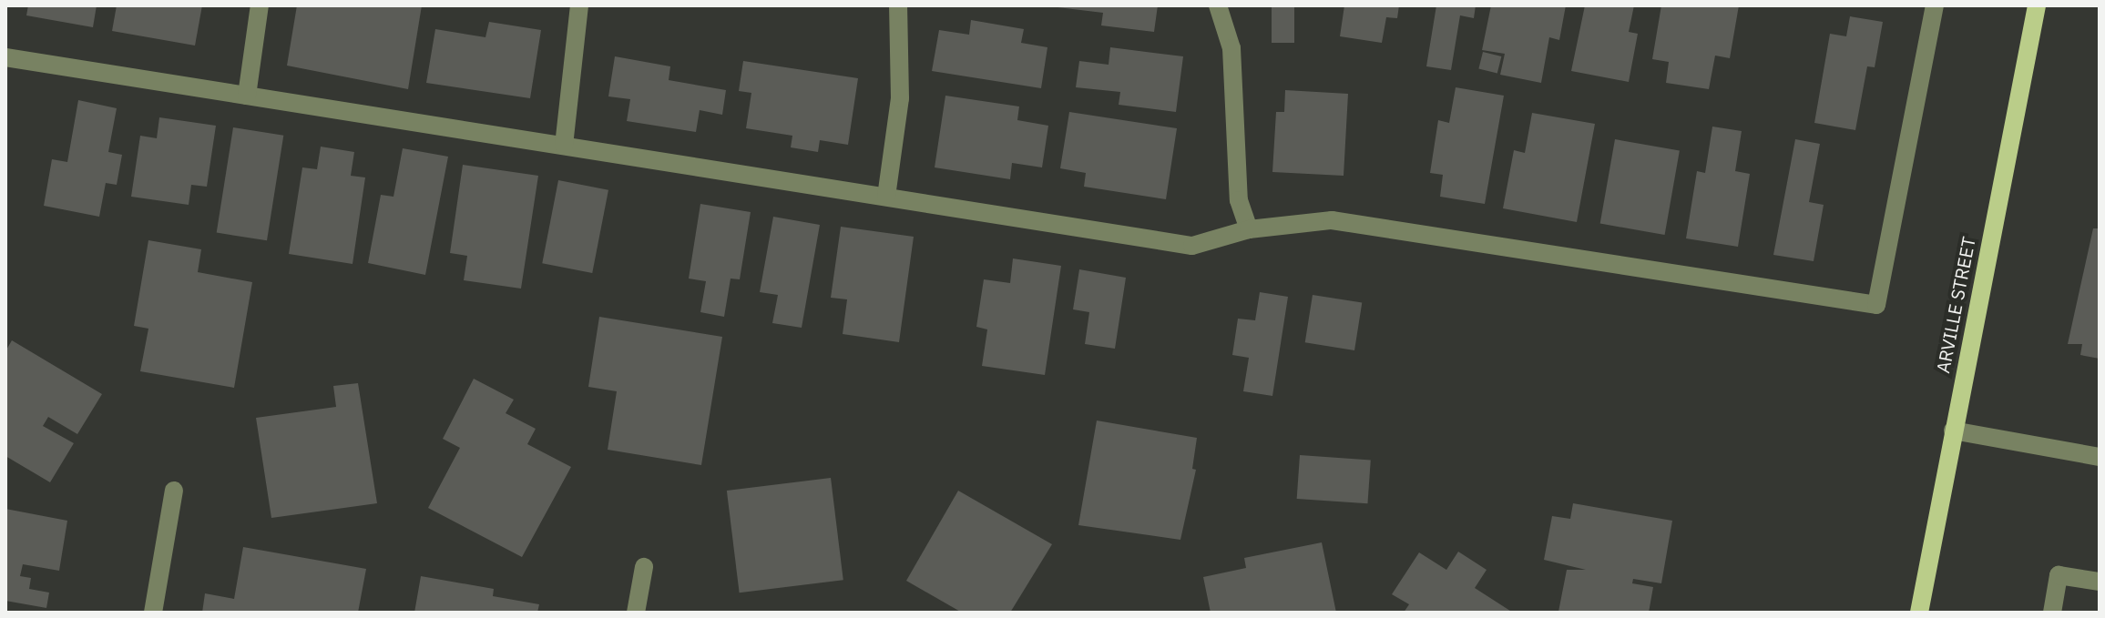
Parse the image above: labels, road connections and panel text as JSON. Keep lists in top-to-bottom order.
{
  "streets": {
    "main road": ["ARVILLE STREET"]
  }
}
